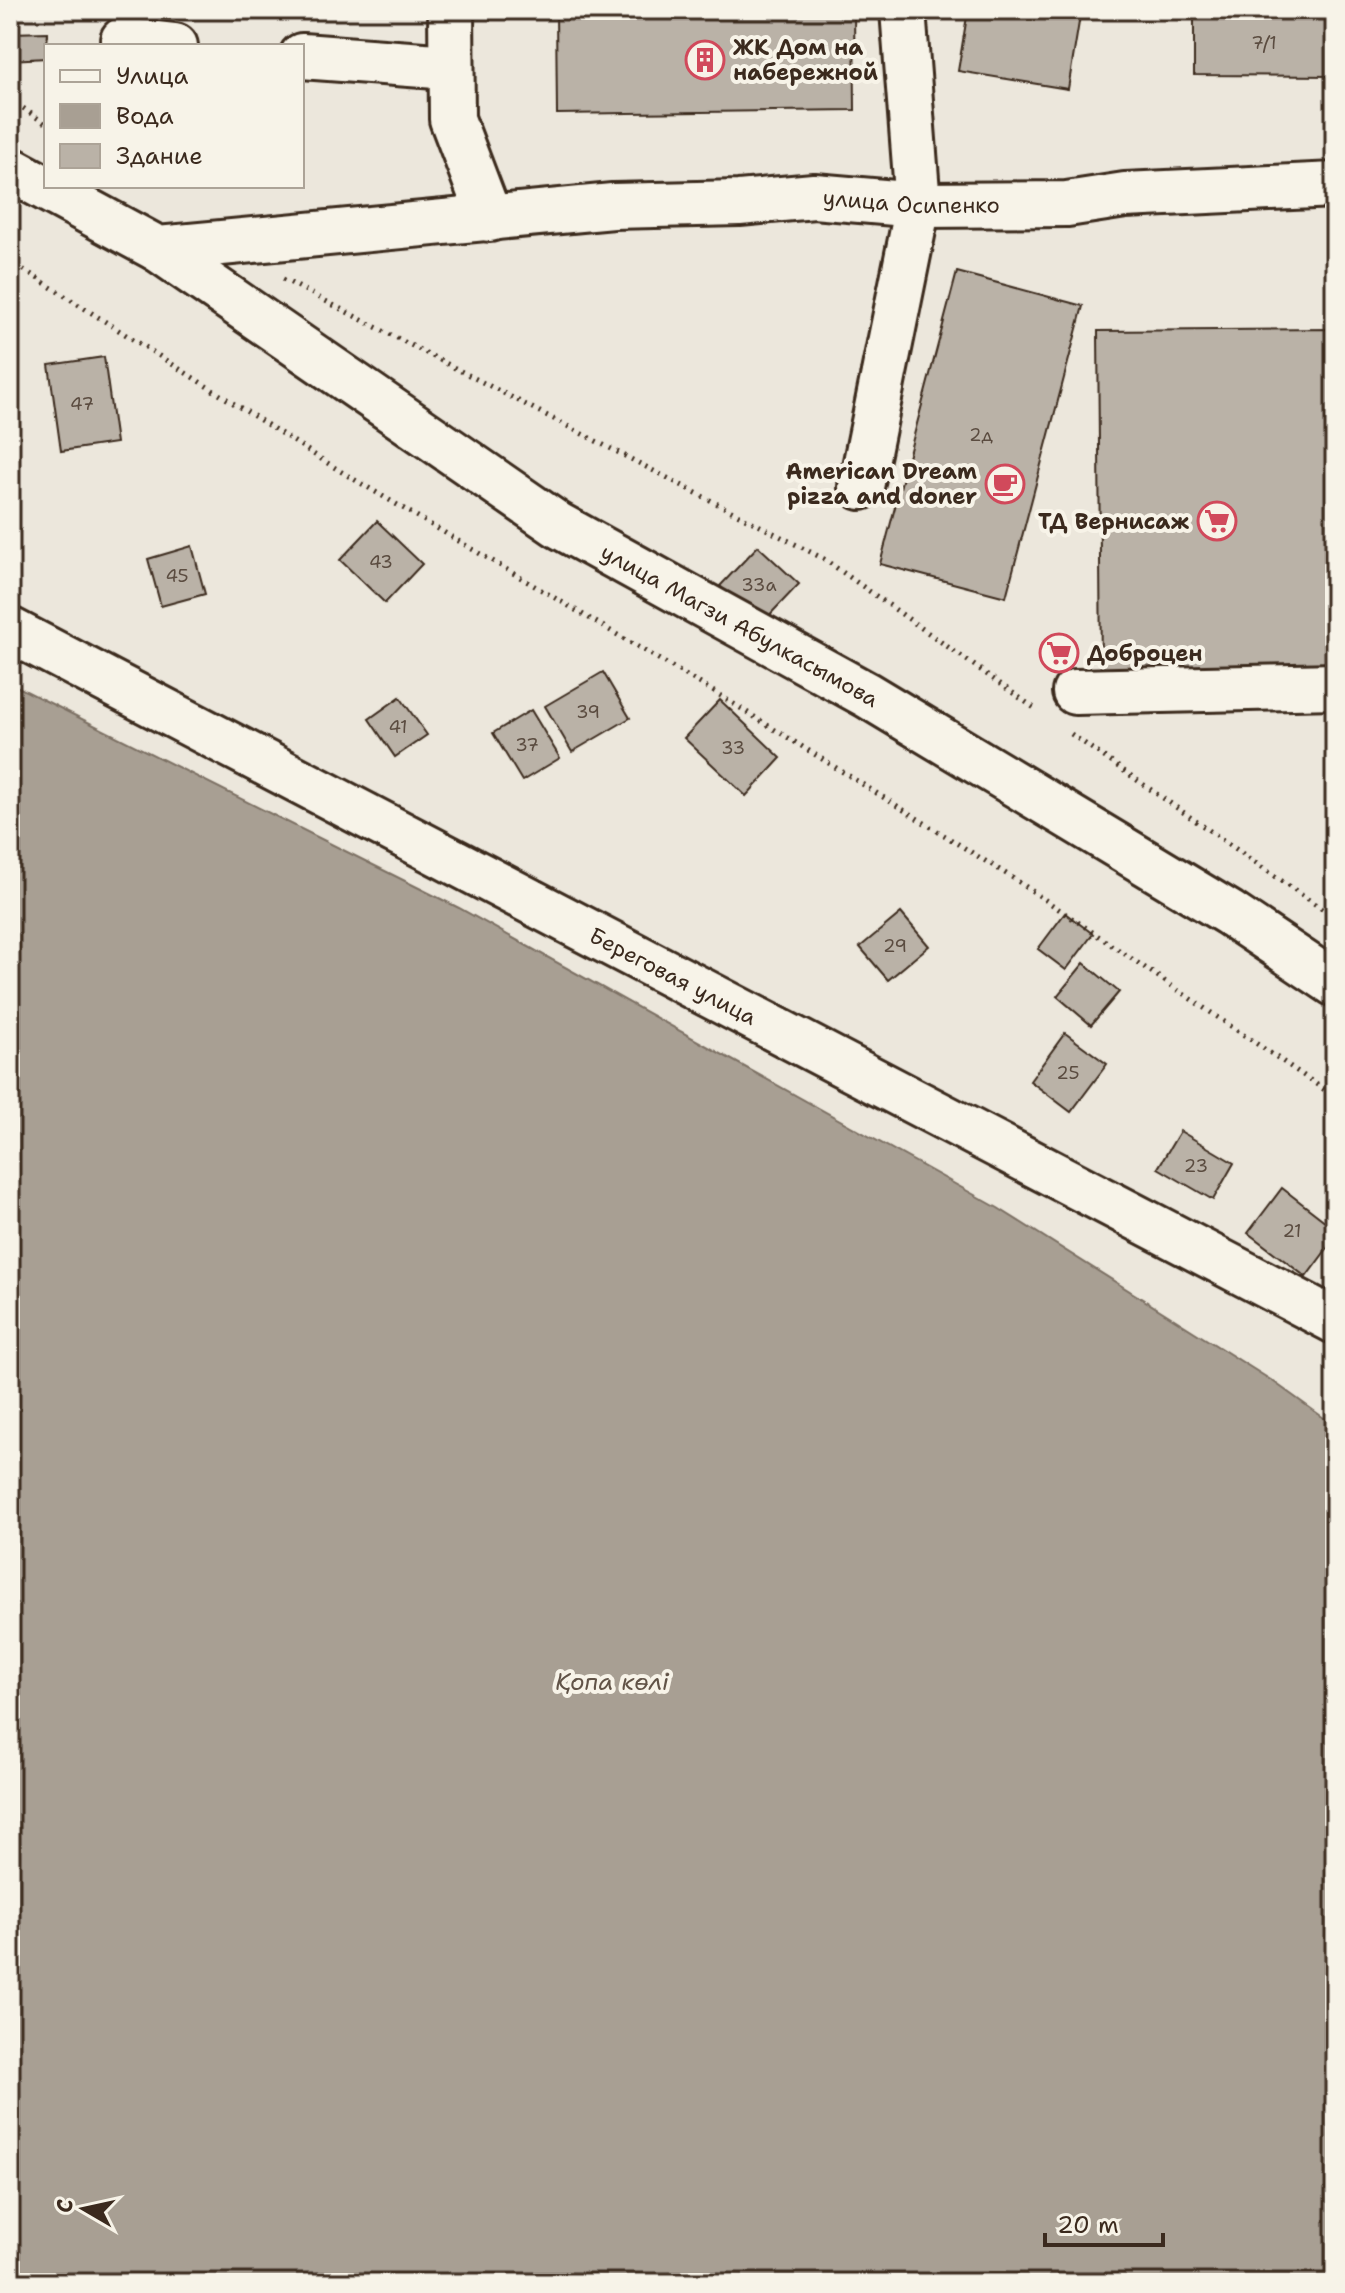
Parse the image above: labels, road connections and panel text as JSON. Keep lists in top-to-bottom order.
{
  "streets": {
    "street": ["улица Осипенко", "улица Магзи Абулкасымова", "Береговая улица"]
  },
  "crossings": [
    ["улица Осипенко", "улица Магзи Абулкасымова"]
  ],
  "water": ["Қопа көлі"],
  "places": {
    "building": ["ЖК Дом на набережной"],
    "cafe": ["American Dream pizza and doner"],
    "supermarket": ["ТД Вернисаж", "Доброцен"]
  },
  "house_numbers": [
    "7/1",
    "47",
    "2д",
    "43",
    "45",
    "33а",
    "39",
    "41",
    "37",
    "33",
    "29",
    "25",
    "23",
    "21"
  ],
  "legend": ["Улица", "Вода", "Здание"],
  "scale_bar": "20 m",
  "north": "left"
}
